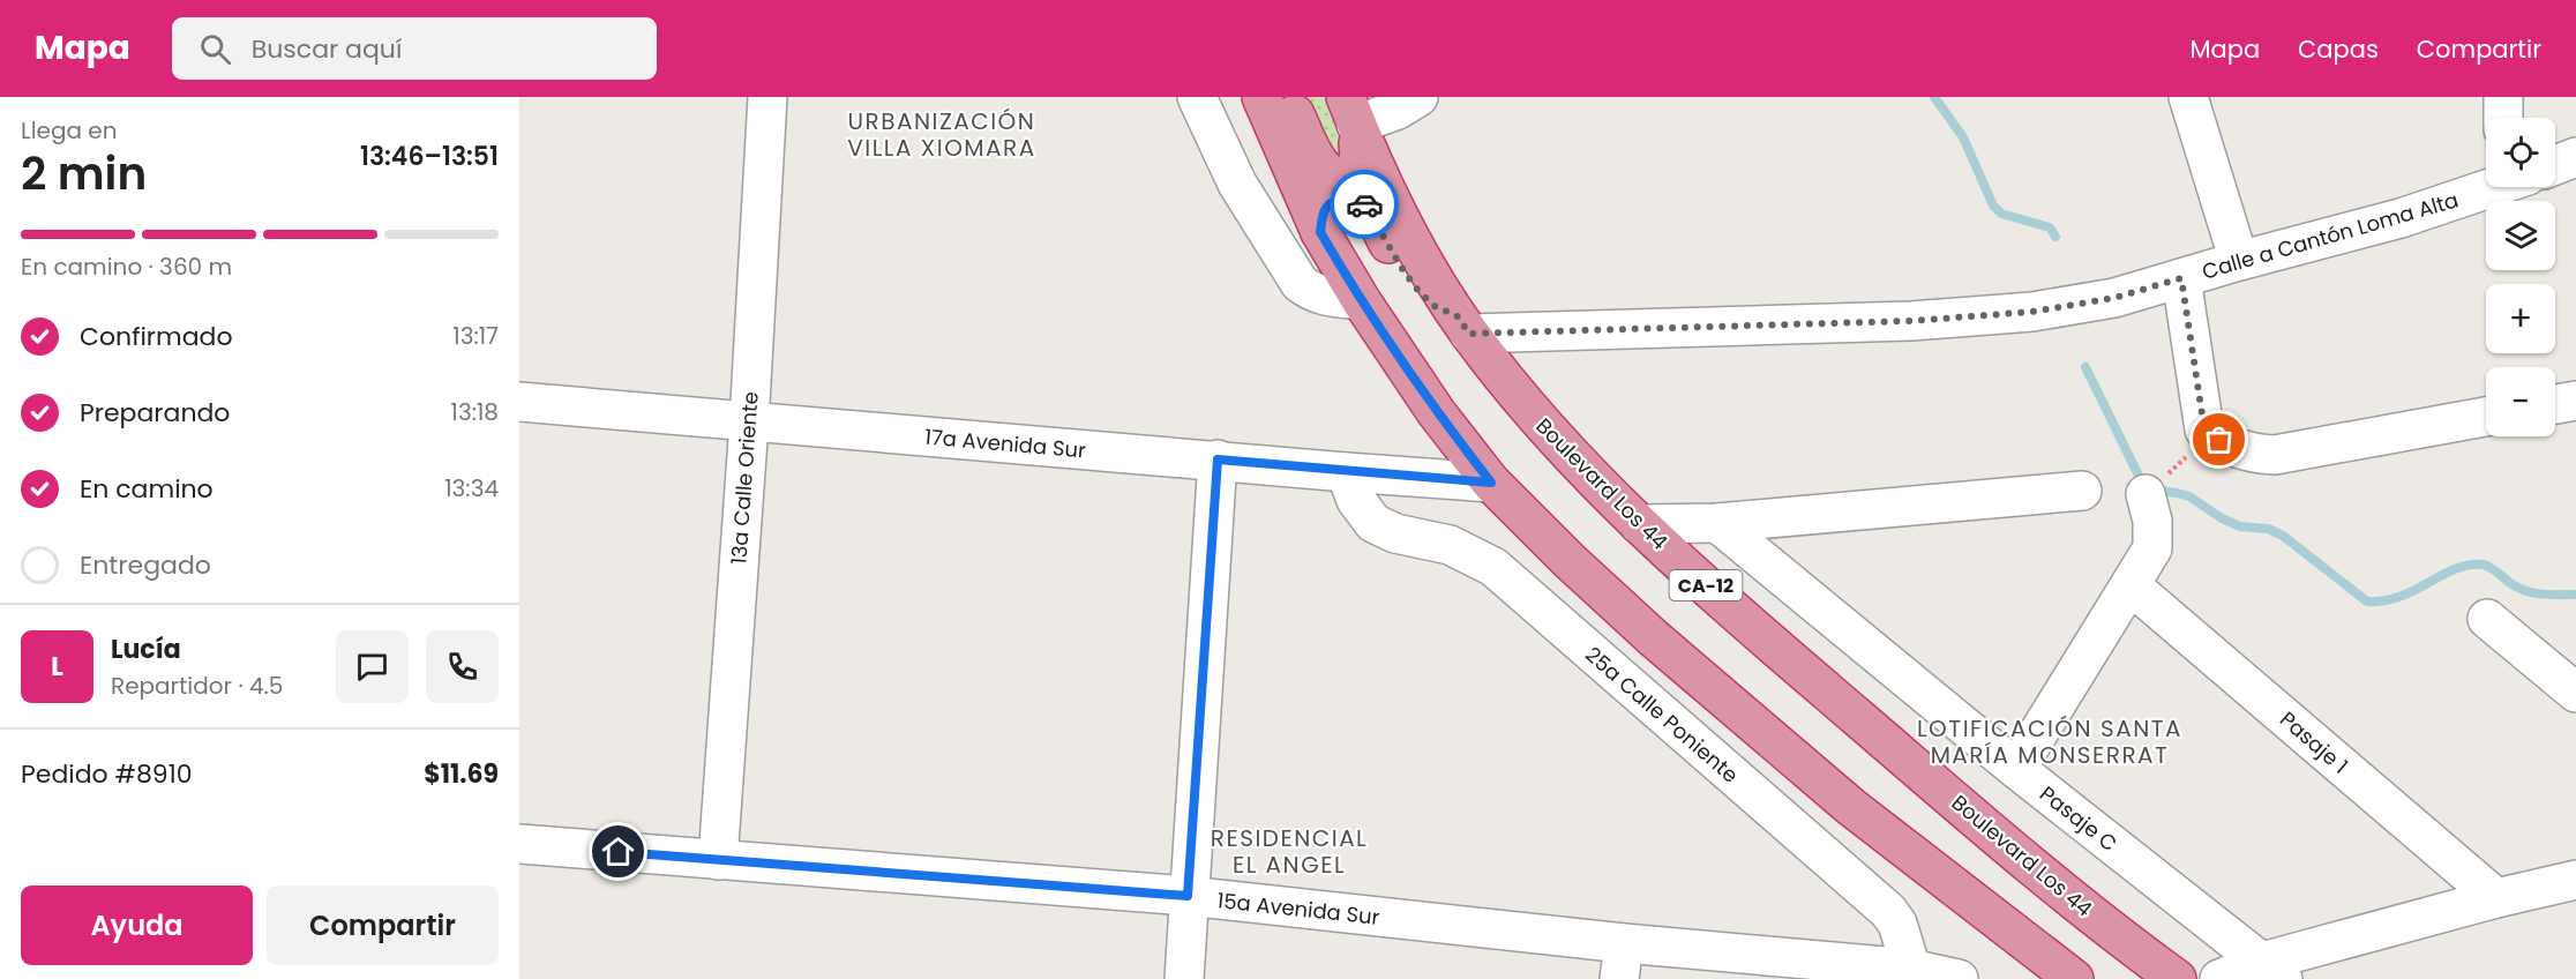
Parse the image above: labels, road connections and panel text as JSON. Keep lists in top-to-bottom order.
{
  "streets": {
    "highway": ["Boulevard Los 44", "CA-12"],
    "street": [
      "Calle a Cantón Loma Alta",
      "17a Avenida Sur",
      "13a Calle Oriente",
      "25a Calle Poniente",
      "Pasaje 1",
      "Pasaje C",
      "15a Avenida Sur"
    ]
  },
  "crossings": [
    ["Calle a Cantón Loma Alta", "Boulevard Los 44"],
    ["17a Avenida Sur", "13a Calle Oriente"],
    ["17a Avenida Sur", "25a Calle Poniente"],
    ["13a Calle Oriente", "15a Avenida Sur"],
    ["25a Calle Poniente", "15a Avenida Sur"]
  ],
  "districts": ["URBANIZACIÓN VILLA XIOMARA", "LOTIFICACIÓN SANTA MARÍA MONSERRAT", "RESIDENCIAL EL ANGEL"],
  "page": {
    "header": "Mapa",
    "search": "Buscar aquí",
    "nav": ["Mapa", "Capas", "Compartir"],
    "heading": ["2 min", "Llega en", "13:46–13:51"],
    "panel": [
      "Lucía",
      "Repartidor · 4.5",
      "Pedido #8910",
      "$11.69"
    ],
    "map_buttons": ["+", "−"],
    "bar": "En camino · 360 m",
    "list": [
      ["Confirmado", "13:17"],
      ["Preparando", "13:18"],
      ["En camino", "13:34"],
      "Entregado"
    ],
    "round": "L",
    "buttons": ["Ayuda", "Compartir"]
  }
}
